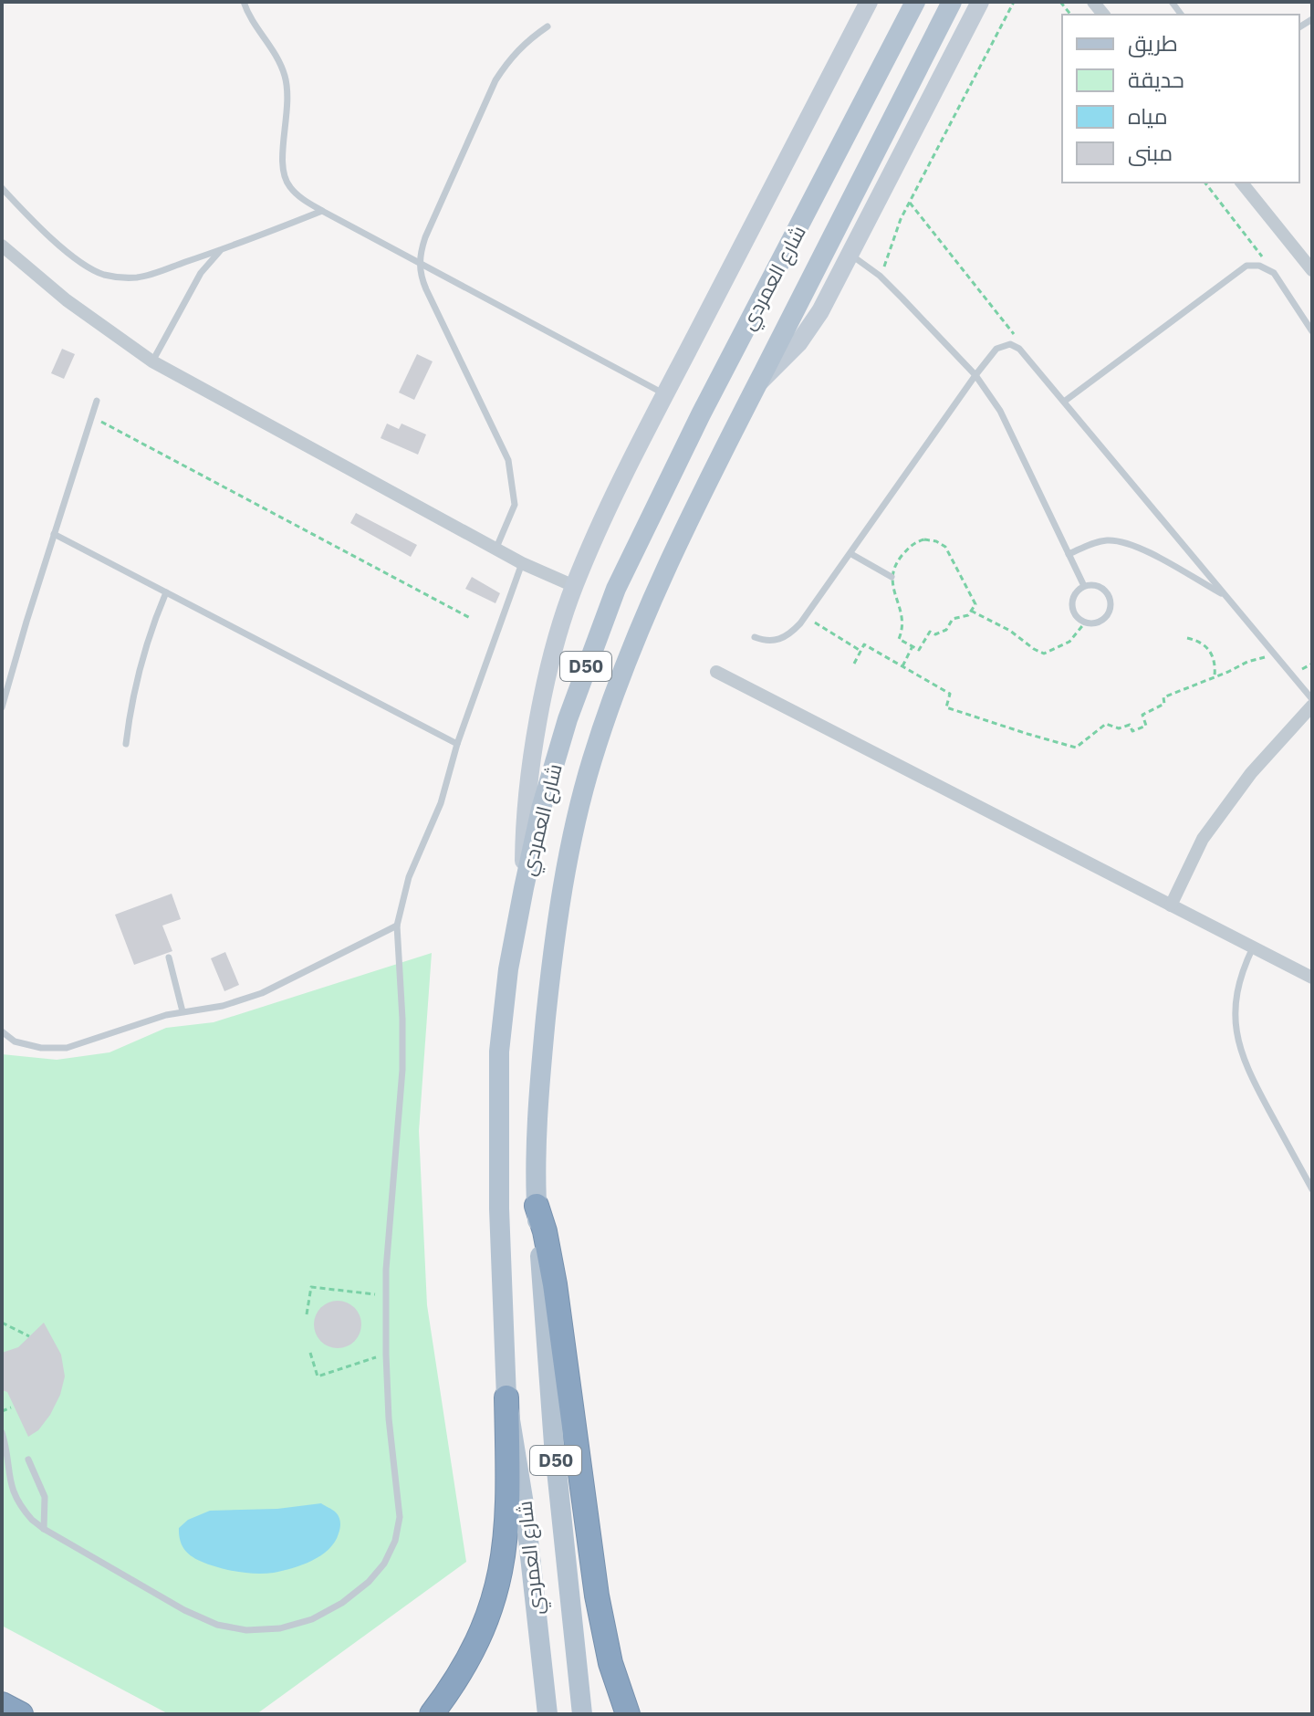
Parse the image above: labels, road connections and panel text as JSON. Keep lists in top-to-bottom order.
{
  "streets": {
    "main road": ["شارع العمردي", "D50"]
  },
  "legend": [
    "طريق",
    "حديقة",
    "مياه",
    "مبنى"
  ]
}
